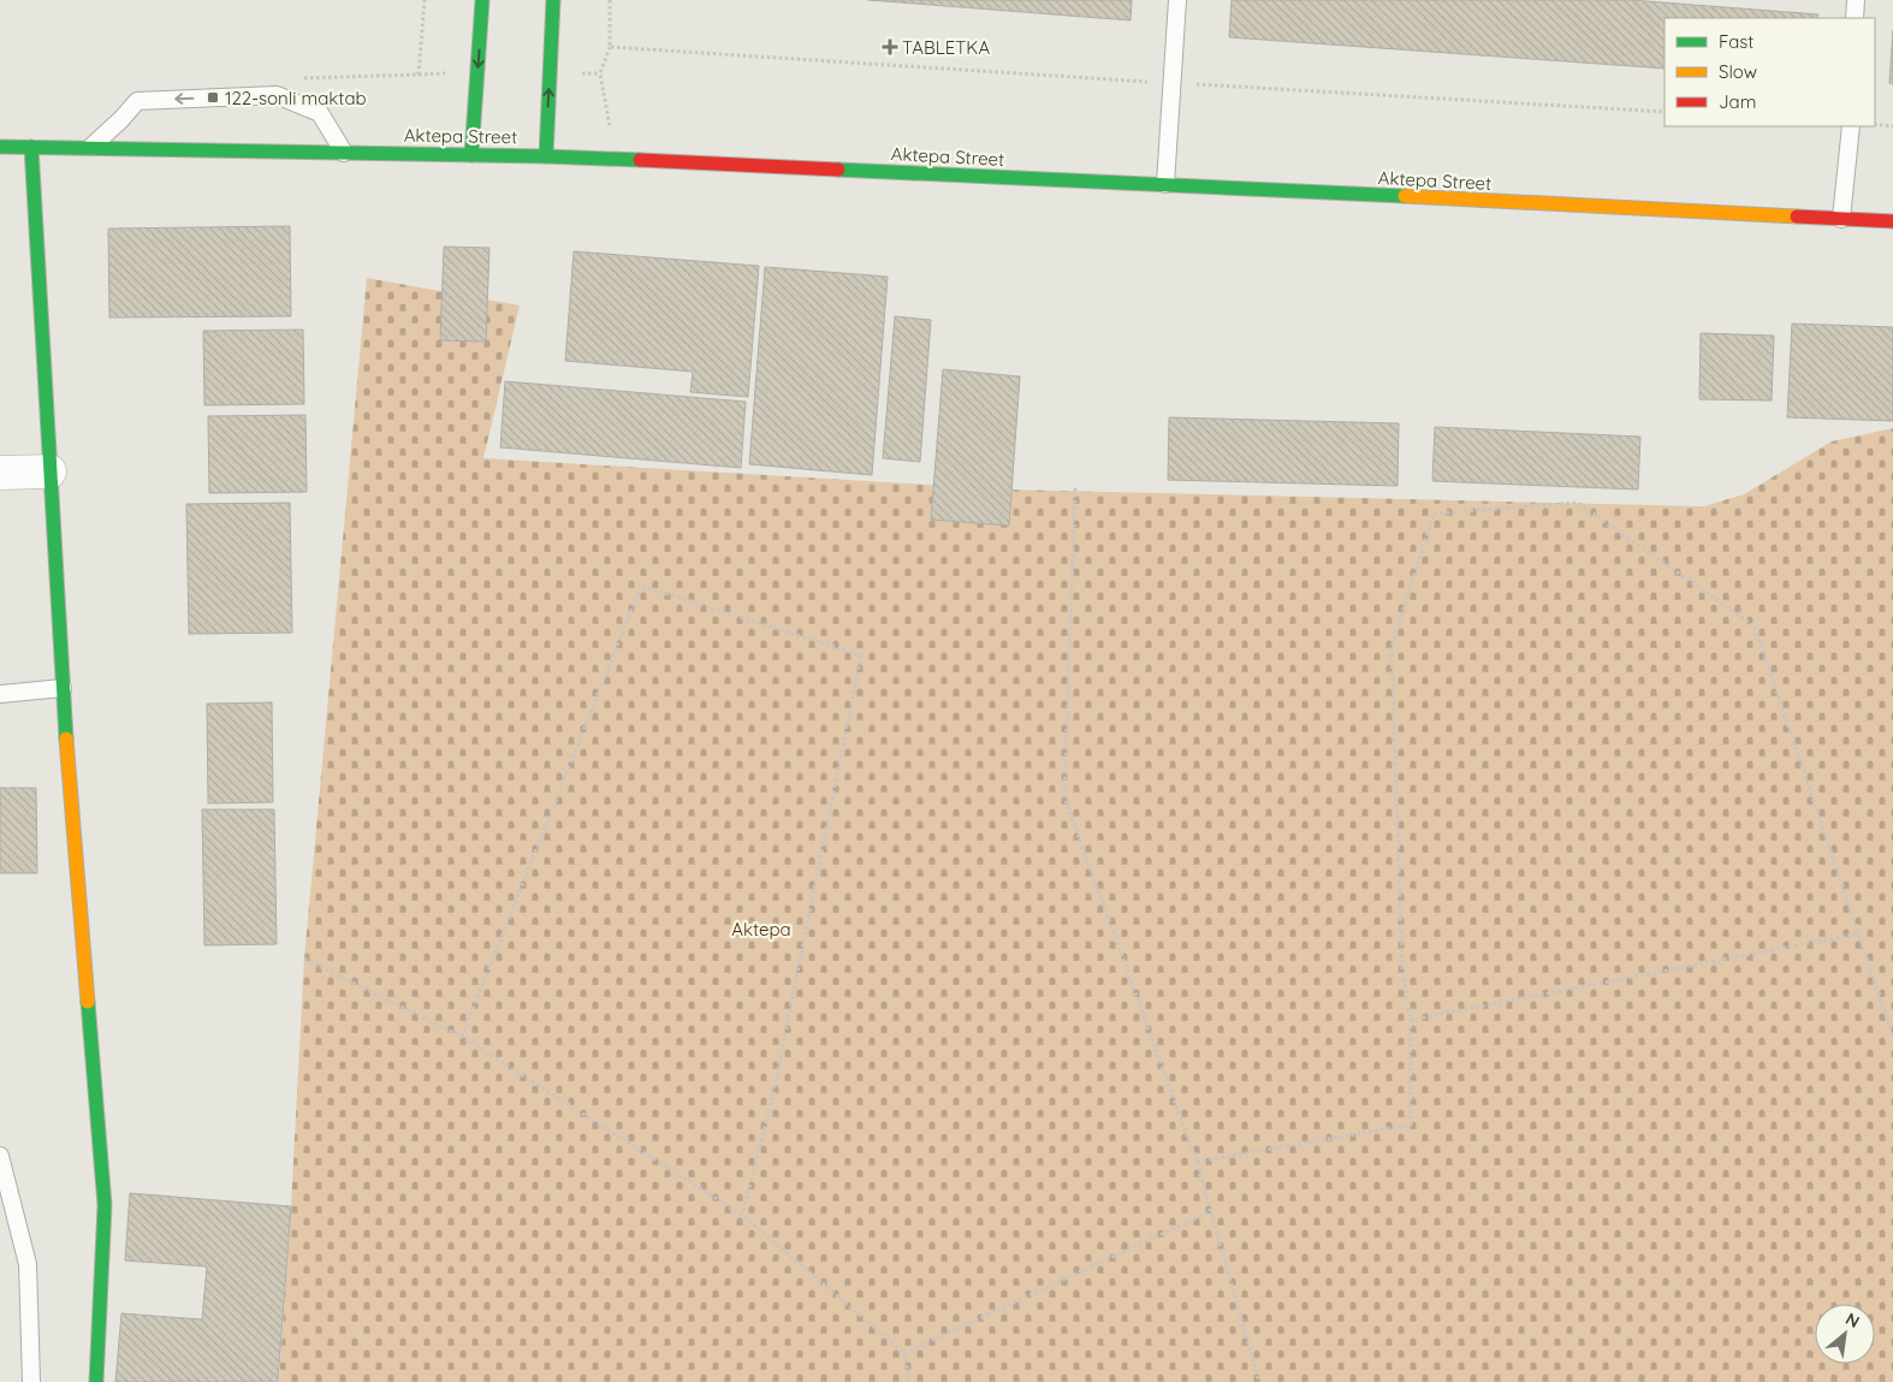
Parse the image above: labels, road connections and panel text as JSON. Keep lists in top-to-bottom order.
{
  "streets": {
    "street": ["Aktepa Street"]
  },
  "parks": ["Aktepa"],
  "places": {
    "health": ["TABLETKA"],
    "transit": ["122-sonli maktab"]
  },
  "legend": ["Fast", "Slow", "Jam"],
  "north": "top right"
}
